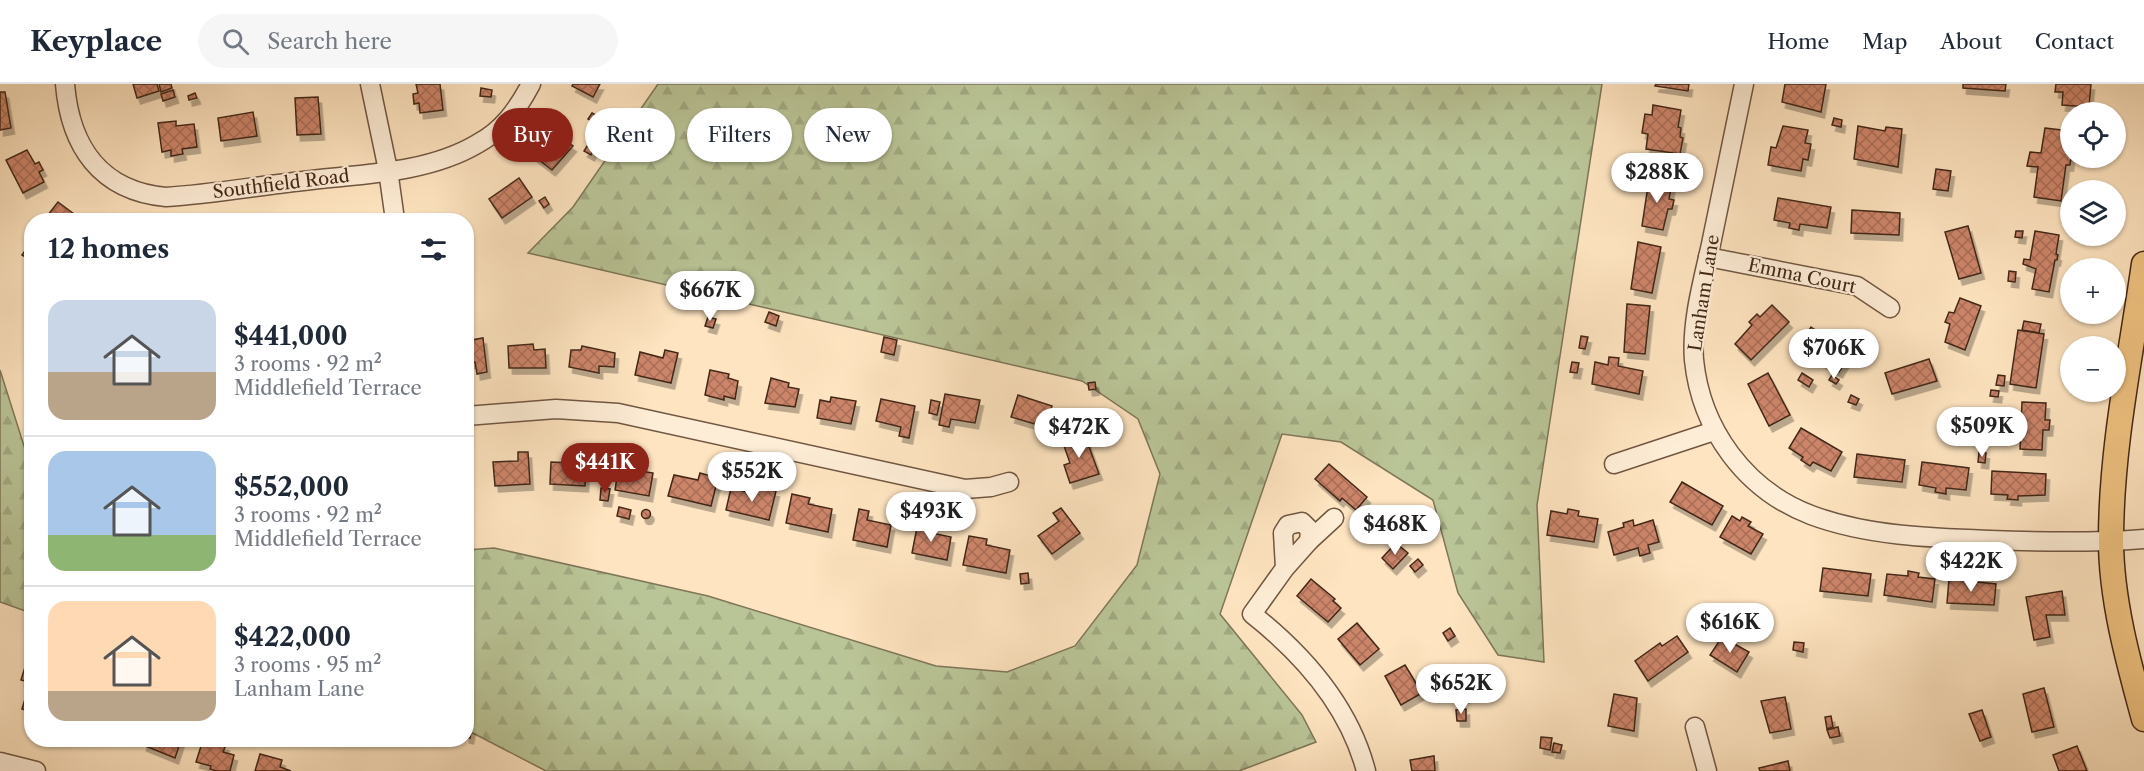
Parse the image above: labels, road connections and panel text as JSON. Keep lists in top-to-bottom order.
{
  "streets": {
    "street": ["Southfield Road", "Emma Court", "Lanham Lane"]
  },
  "crossings": [
    ["Emma Court", "Lanham Lane"]
  ],
  "page": {
    "header": "Keyplace",
    "search": "Search here",
    "nav": [
      "Home",
      "Map",
      "About",
      "Contact"
    ],
    "map_buttons": ["+", "−"],
    "chip": [
      "Buy",
      "Rent",
      "Filters",
      "New"
    ],
    "price": [
      "$288K",
      "$667K",
      "$706K",
      "$509K",
      "$472K",
      "$441K",
      "$552K",
      "$493K",
      "$468K",
      "$422K",
      "$616K",
      "$652K"
    ],
    "heading": "12 homes",
    "list": [
      {
        "name": "$441,000",
        "note": "3 rooms · 92 m² · Middlefield Terrace"
      },
      {
        "name": "$552,000",
        "note": "3 rooms · 92 m² · Middlefield Terrace"
      },
      {
        "name": "$422,000",
        "note": "3 rooms · 95 m² · Lanham Lane"
      }
    ]
  }
}
